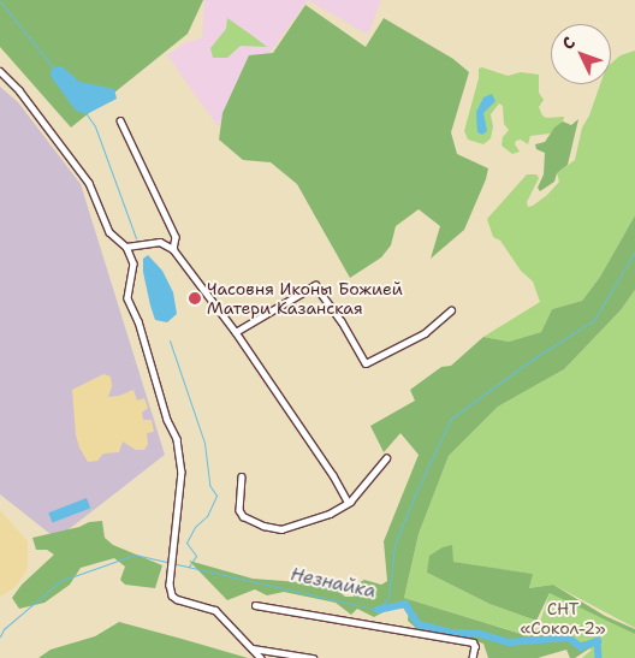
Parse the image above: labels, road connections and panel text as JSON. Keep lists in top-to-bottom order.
{
  "water": ["Незнайка"],
  "parks": ["СНТ «Сокол-2»"],
  "places": ["Часовня Иконы Божией Матери Казанская"],
  "north": "top left"
}
